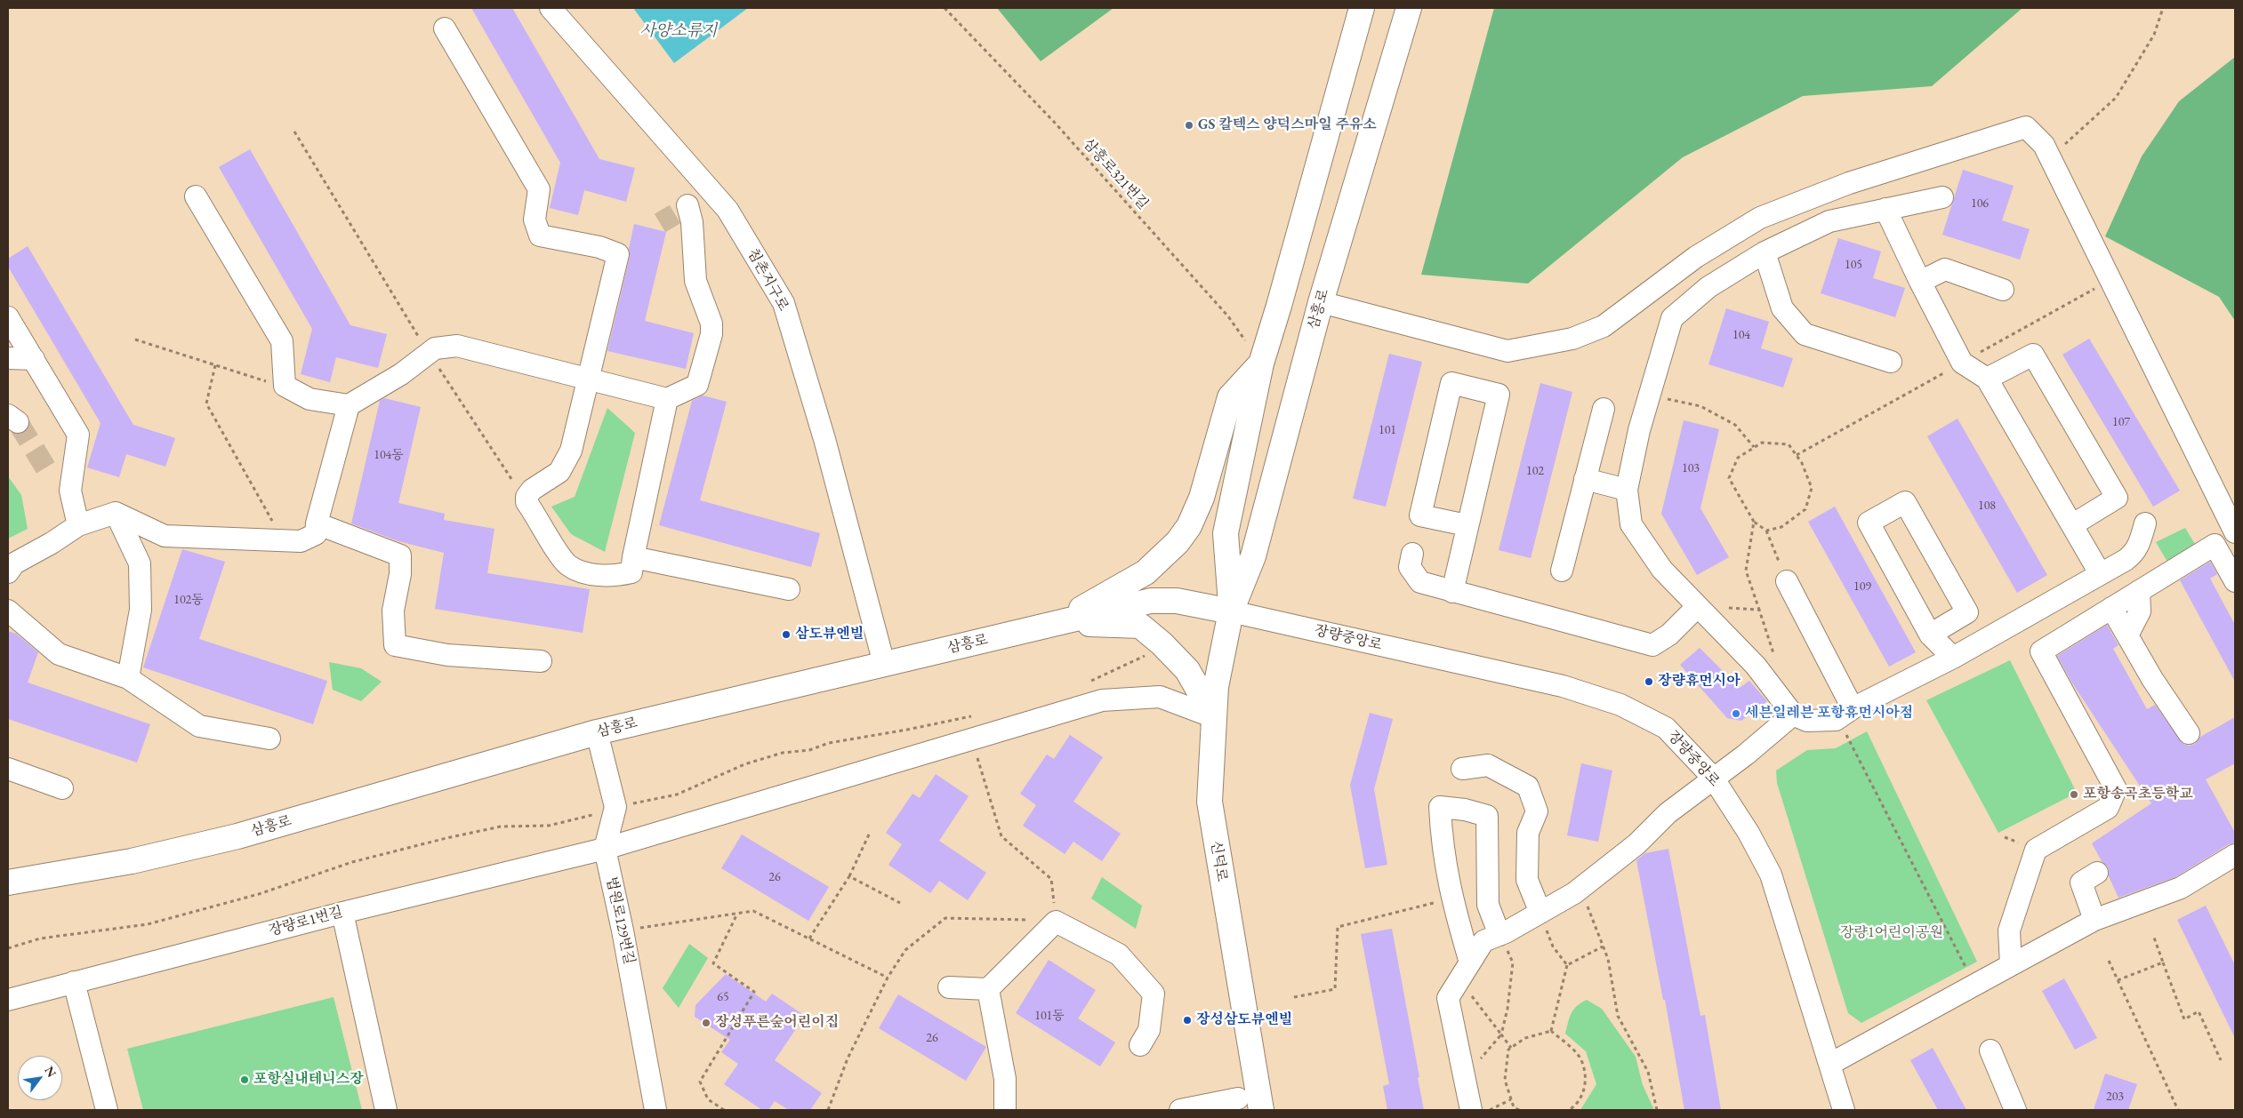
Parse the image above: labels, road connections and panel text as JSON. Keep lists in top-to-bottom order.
{
  "streets": {
    "main road": ["삼흥로", "신덕로"],
    "street": [
      "침촌지구로",
      "장량중앙로",
      "법원로129번길",
      "장량로1번길"
    ],
    "path": ["삼흥로321번길"]
  },
  "crossings": [
    ["침촌지구로", "삼흥로"],
    ["삼흥로", "장량중앙로"],
    ["삼흥로", "신덕로"],
    ["삼흥로", "법원로129번길"],
    ["장량중앙로", "신덕로"],
    ["신덕로", "장량로1번길"],
    ["법원로129번길", "장량로1번길"]
  ],
  "water": ["사양소류지"],
  "parks": ["장량1어린이공원"],
  "places": [
    "GS 칼텍스 양덕스마일 주유소",
    "삼도뷰엔빌",
    "장량휴먼시아",
    "세븐일레븐 포항휴먼시아점",
    "포항송곡초등학교",
    "장성삼도뷰엔빌",
    "장성푸른숲어린이집",
    "포항실내테니스장"
  ],
  "house_numbers": [
    "106",
    "105",
    "104",
    "107",
    "101",
    "104동",
    "103",
    "102",
    "108",
    "109",
    "102동",
    "26",
    "65",
    "101동",
    "26",
    "203"
  ],
  "north": "top right"
}
